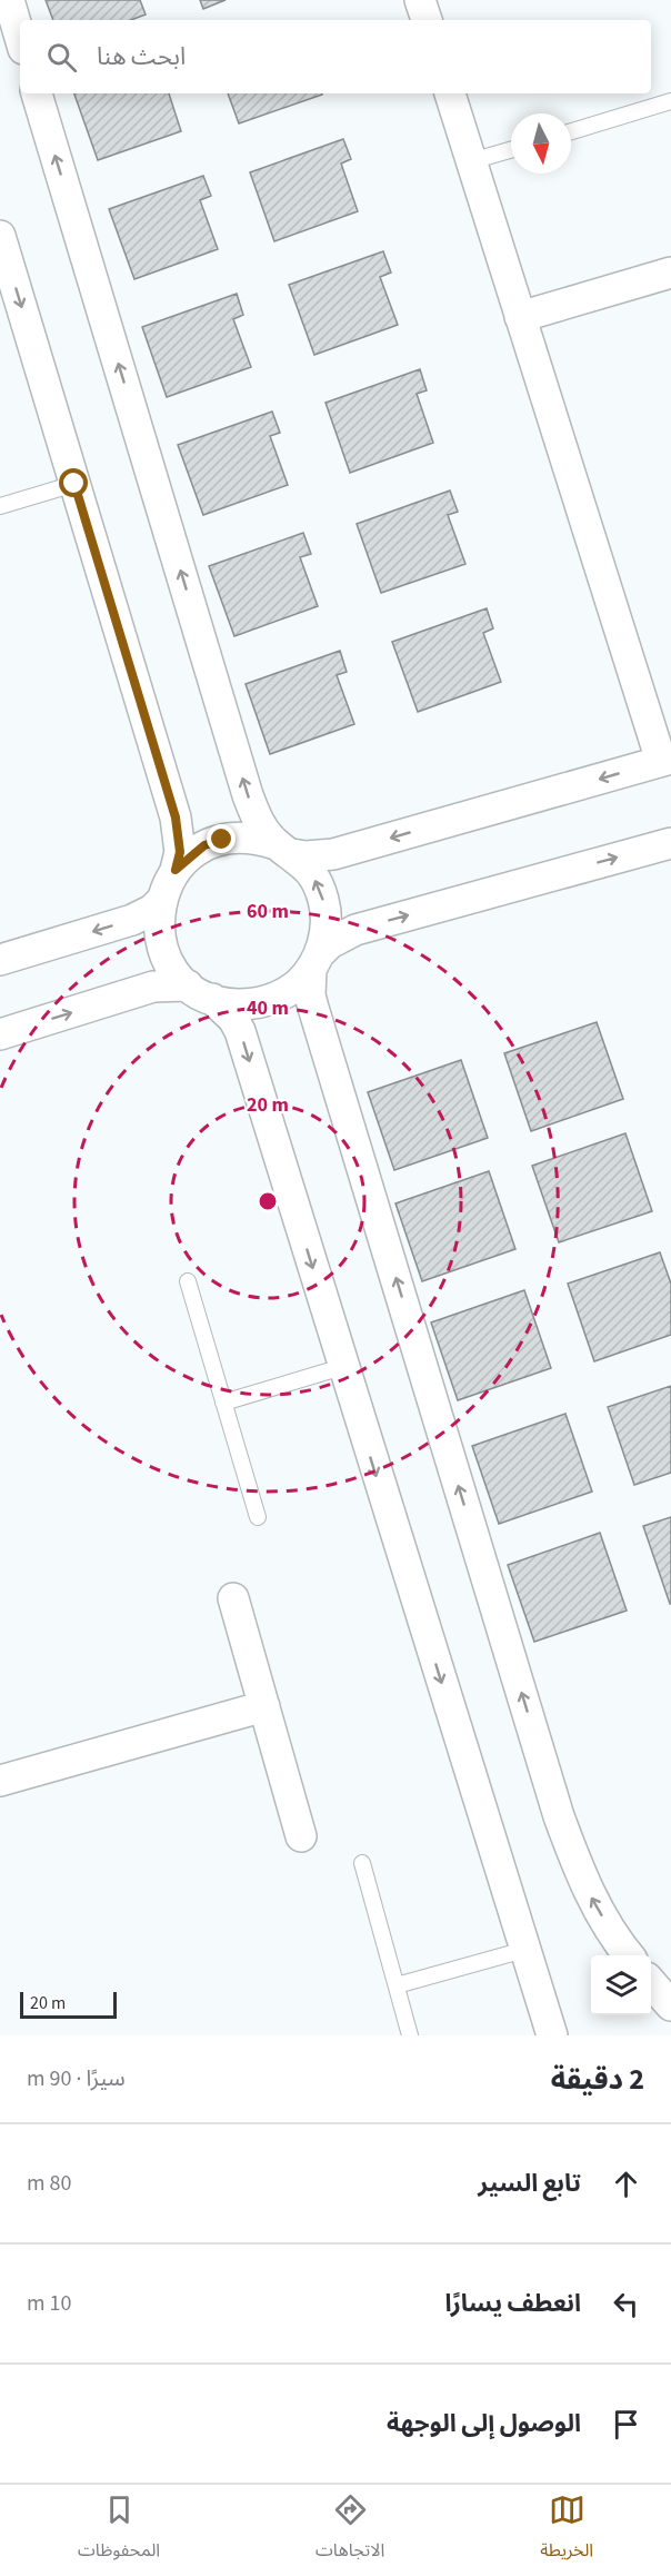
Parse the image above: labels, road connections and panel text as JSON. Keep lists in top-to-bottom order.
{
  "scale_bar": "20 m",
  "north": "bottom",
  "page": {
    "search": "ابحث هنا",
    "scale": "20 m",
    "heading": ["2 دقيقة", "سيرًا · 90 m"],
    "list": [
      ["تابع السير", "80 m"],
      ["انعطف يسارًا", "10 m"],
      "الوصول إلى الوجهة"
    ],
    "nav": ["الخريطة", "الاتجاهات", "المحفوظات"]
  },
  "rings": ["60 m", "40 m", "20 m"]
}
